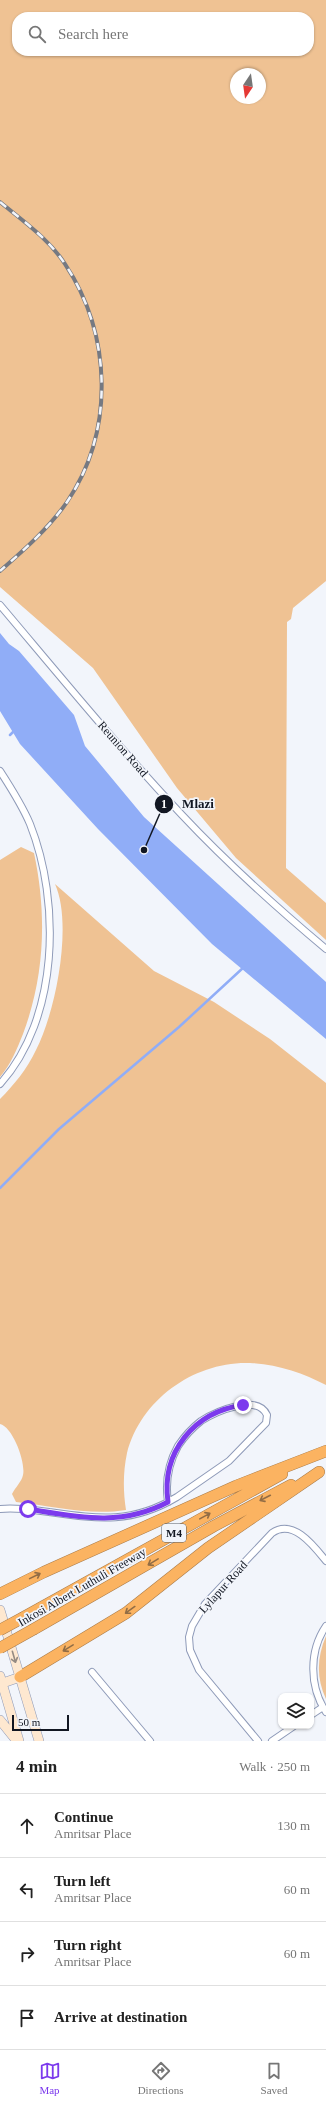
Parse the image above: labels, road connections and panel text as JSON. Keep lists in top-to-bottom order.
{
  "streets": {
    "highway": ["M4", "Inkosi Albert Luthuli Freeway"],
    "street": ["Reunion Road", "Lylapur Road"]
  },
  "places": ["Mlazi"],
  "scale_bar": "50 m",
  "north": "bottom",
  "page": {
    "search": "Search here",
    "scale": "50 m",
    "heading": ["4 min", "Walk · 250 m"],
    "list": [
      ["Continue", "Amritsar Place", "130 m"],
      ["Turn left", "Amritsar Place", "60 m"],
      ["Turn right", "Amritsar Place", "60 m"],
      "Arrive at destination"
    ],
    "nav": ["Map", "Directions", "Saved"]
  }
}
